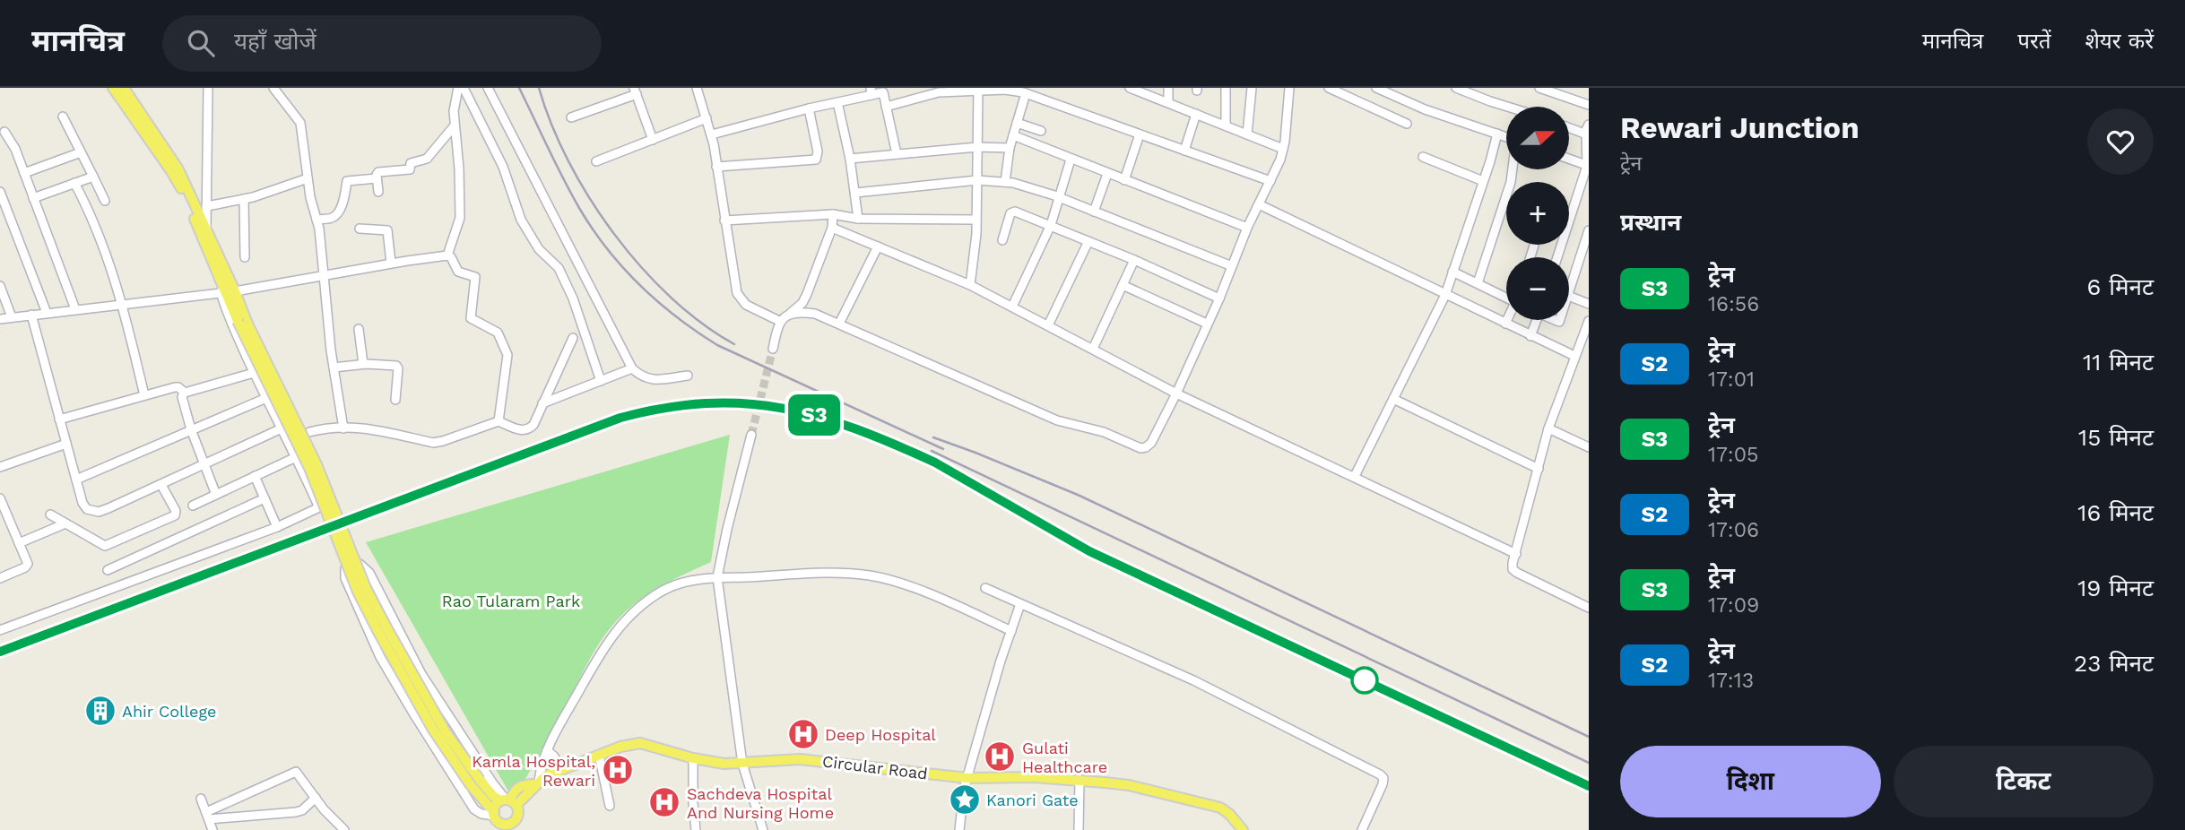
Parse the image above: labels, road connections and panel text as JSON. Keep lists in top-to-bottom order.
{
  "streets": {
    "main road": ["Circular Road"]
  },
  "parks": ["Rao Tularam Park"],
  "places": {
    "building": ["Ahir College"],
    "hospital": [
      "Deep Hospital",
      "Gulati Healthcare",
      "Kamla Hospital, Rewari",
      "Sachdeva Hospital And Nursing Home"
    ],
    "place": ["Kanori Gate"]
  },
  "north": "right",
  "page": {
    "header": "मानचित्र",
    "search": "यहाँ खोजें",
    "nav": ["मानचित्र", "परतें", "शेयर करें"],
    "on_map": "S3",
    "heading": [
      ["Rewari Junction", "ट्रेन"],
      "प्रस्थान"
    ],
    "map_buttons": ["+", "−"],
    "list": [
      {
        "mark": "S3",
        "name": "ट्रेन",
        "note": "16:56",
        "value": "6 मिनट"
      },
      {
        "mark": "S2",
        "name": "ट्रेन",
        "note": "17:01",
        "value": "11 मिनट"
      },
      {
        "mark": "S3",
        "name": "ट्रेन",
        "note": "17:05",
        "value": "15 मिनट"
      },
      {
        "mark": "S2",
        "name": "ट्रेन",
        "note": "17:06",
        "value": "16 मिनट"
      },
      {
        "mark": "S3",
        "name": "ट्रेन",
        "note": "17:09",
        "value": "19 मिनट"
      },
      {
        "mark": "S2",
        "name": "ट्रेन",
        "note": "17:13",
        "value": "23 मिनट"
      }
    ],
    "buttons": ["दिशा", "टिकट"]
  }
}
